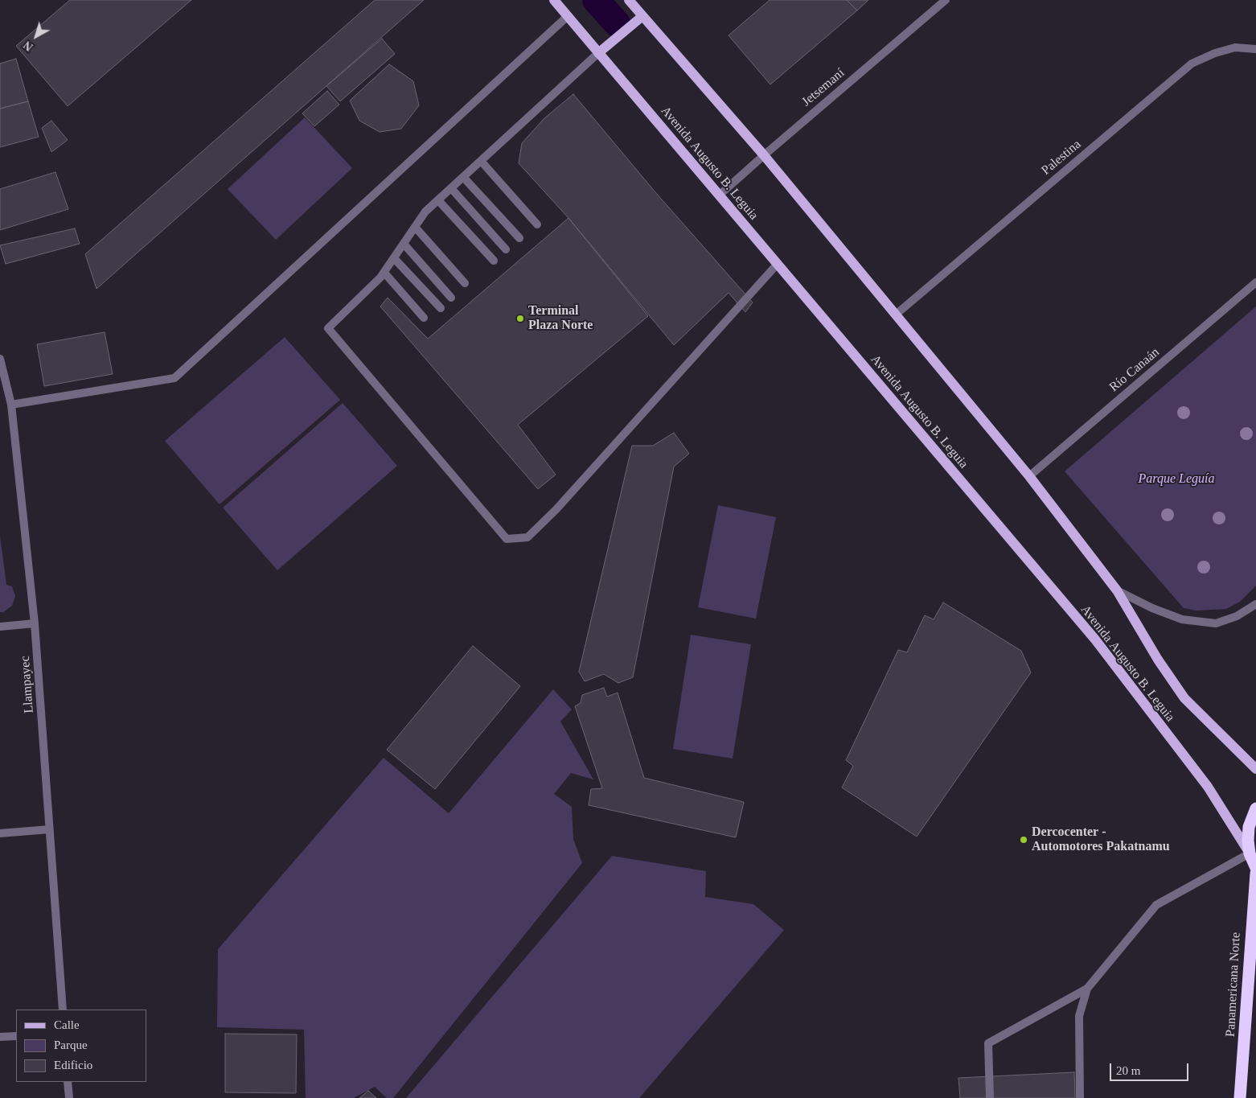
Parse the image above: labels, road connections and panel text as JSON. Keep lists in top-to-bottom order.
{
  "streets": {
    "highway": ["Panamericana Norte"],
    "main road": ["Avenida Augusto B. Leguia"],
    "street": [
      "Jetsemaní",
      "Palestina",
      "Río Canaán",
      "Llampayec"
    ]
  },
  "crossings": [
    ["Jetsemaní", "Avenida Augusto B. Leguia"],
    ["Palestina", "Avenida Augusto B. Leguia"],
    ["Avenida Augusto B. Leguia", "Río Canaán"]
  ],
  "parks": ["Parque Leguía"],
  "places": ["Terminal Plaza Norte", "Dercocenter - Automotores Pakatnamu"],
  "legend": ["Calle", "Parque", "Edificio"],
  "scale_bar": "20 m",
  "north": "bottom left"
}
